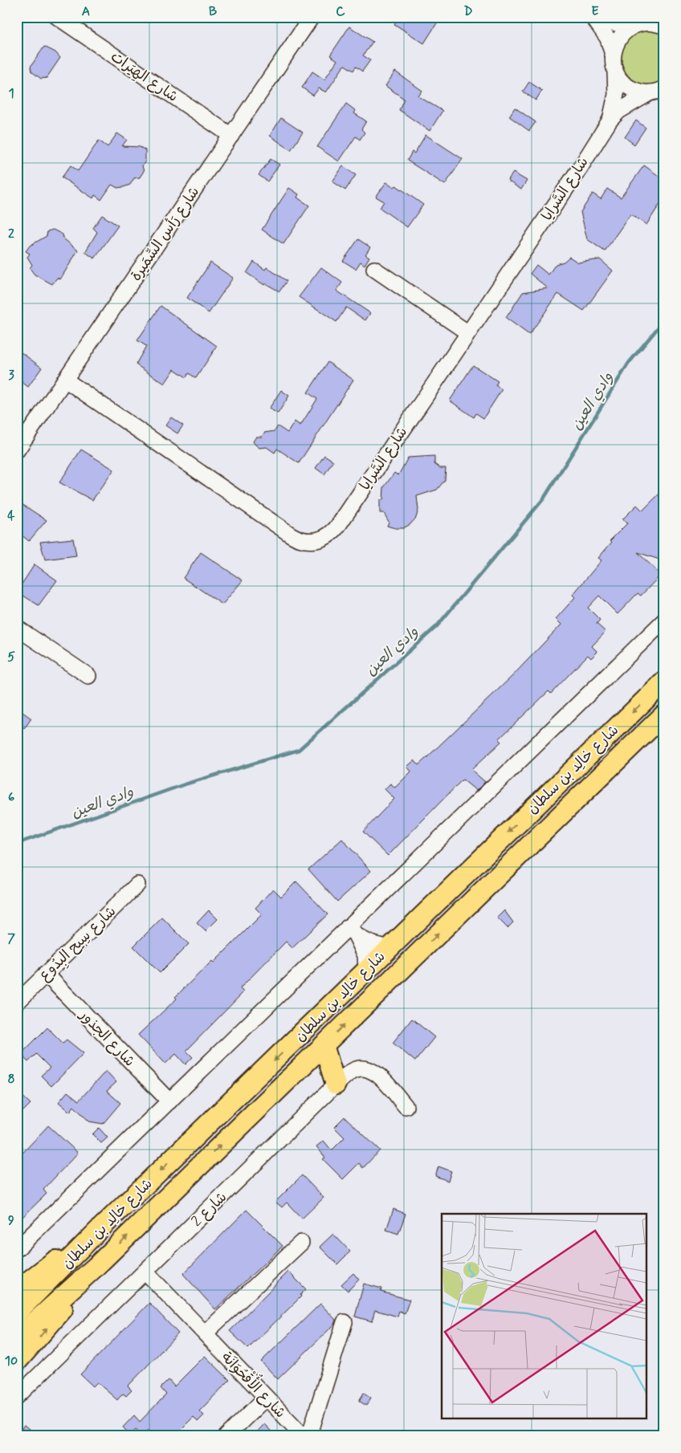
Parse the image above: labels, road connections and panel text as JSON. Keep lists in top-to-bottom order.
{
  "streets": {
    "main road": ["شارع خالِد بن سلطان"],
    "street": [
      "شارع الهِيَرات",
      "شارع السَّرايا",
      "شارع رَأس السِّمَيرة",
      "شارع سِيح البِدُوع",
      "شارع الجذور",
      "شارع 2",
      "شارع الأُقْحُوَانَة"
    ]
  },
  "crossings": [
    ["شارع الهِيَرات", "شارع رَأس السِّمَيرة"],
    ["شارع السَّرايا", "شارع رَأس السِّمَيرة"],
    ["شارع سِيح البِدُوع", "شارع الجذور"],
    ["شارع 2", "شارع الأُقْحُوَانَة"]
  ],
  "water": ["وادي العين"],
  "grid": {
    "columns": [
      "A",
      "B",
      "C",
      "D",
      "E"
    ],
    "rows": [
      "1",
      "2",
      "3",
      "4",
      "5",
      "6",
      "7",
      "8",
      "9",
      "10"
    ]
  }
}
